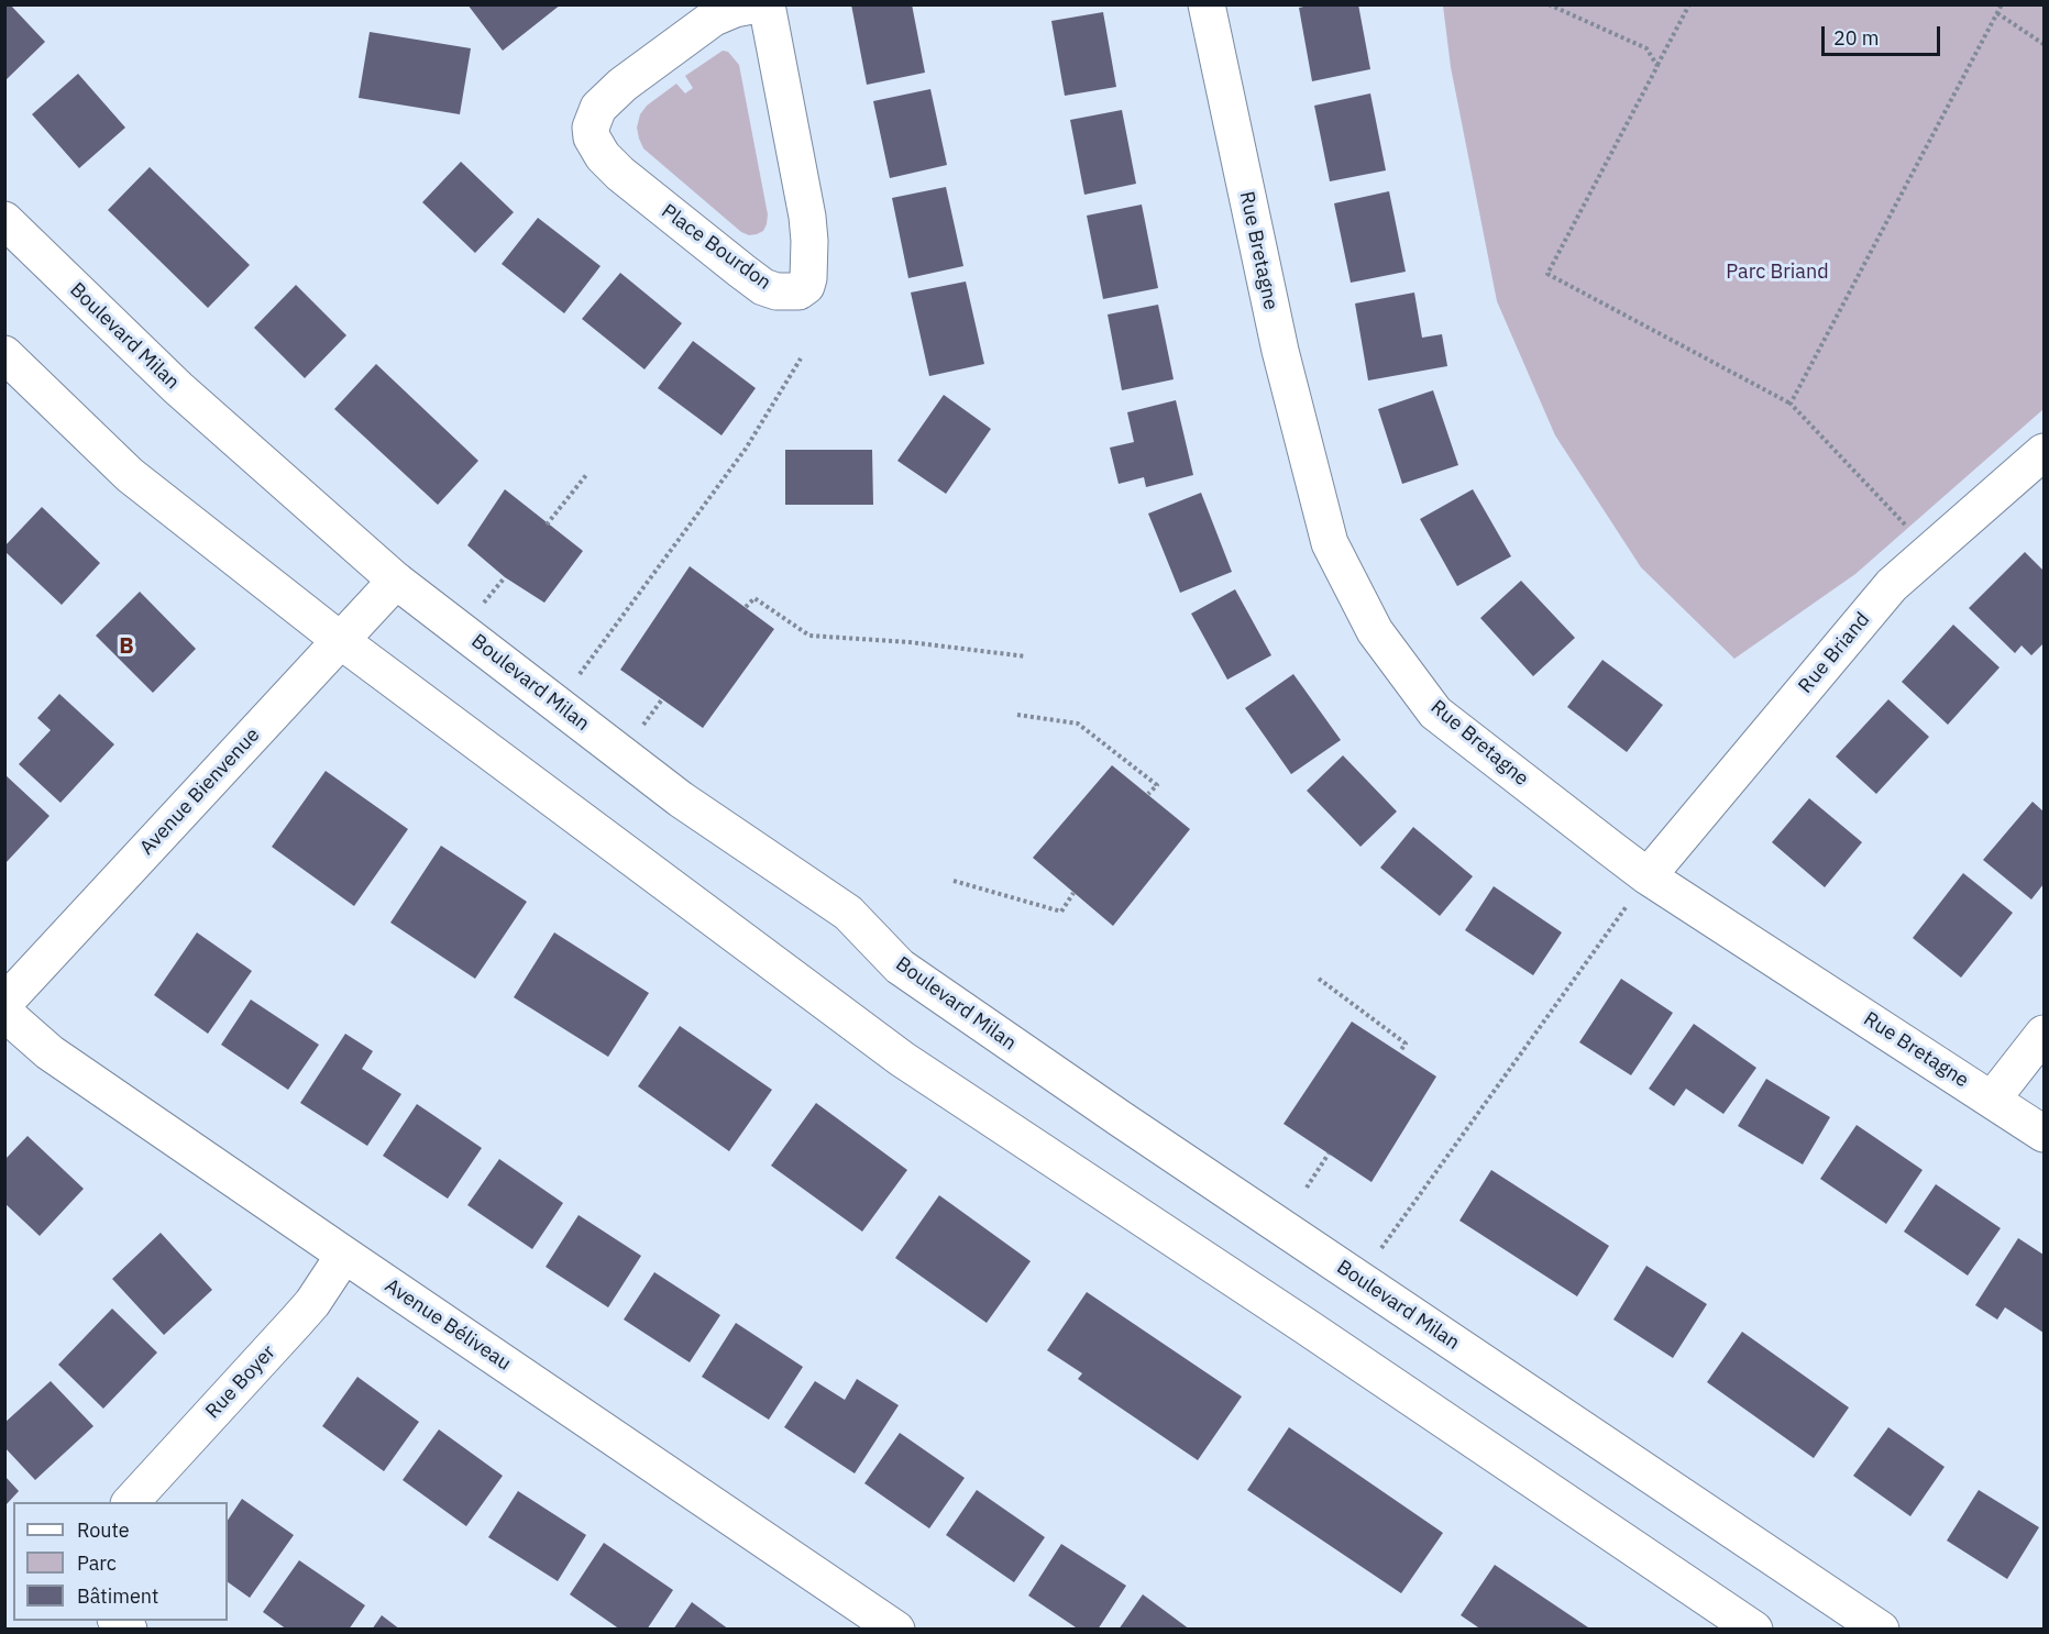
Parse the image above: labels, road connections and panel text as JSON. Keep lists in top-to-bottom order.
{
  "streets": {
    "street": [
      "Place Bourdon",
      "Rue Bretagne",
      "Boulevard Milan",
      "Rue Briand",
      "Avenue Bienvenue",
      "Avenue Béliveau",
      "Rue Boyer"
    ]
  },
  "crossings": [
    ["Rue Bretagne", "Rue Briand"],
    ["Boulevard Milan", "Avenue Bienvenue"],
    ["Avenue Béliveau", "Rue Boyer"]
  ],
  "districts": ["B"],
  "parks": ["Parc Briand"],
  "legend": ["Route", "Parc", "Bâtiment"],
  "scale_bar": "20 m"
}
